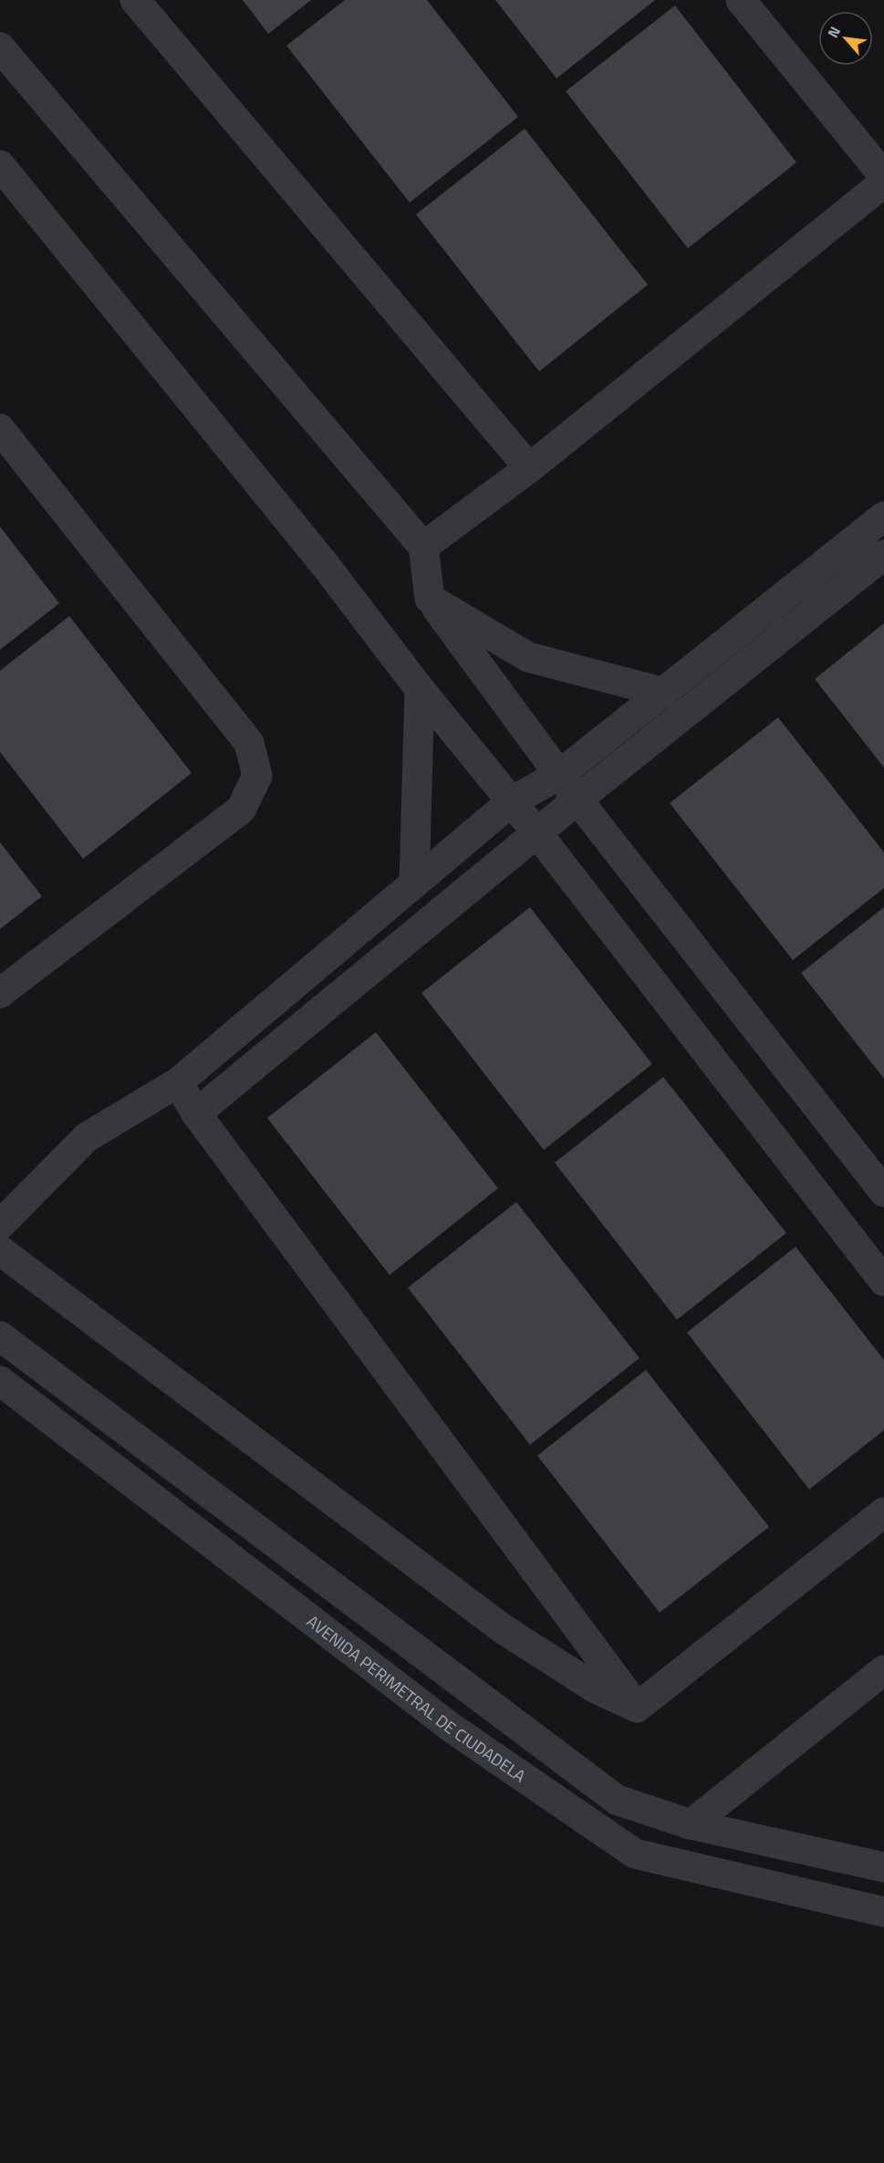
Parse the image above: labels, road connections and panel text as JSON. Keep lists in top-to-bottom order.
{
  "streets": {
    "street": ["AVENIDA PERIMETRAL DE CIUDADELA"]
  },
  "north": "top left"
}
